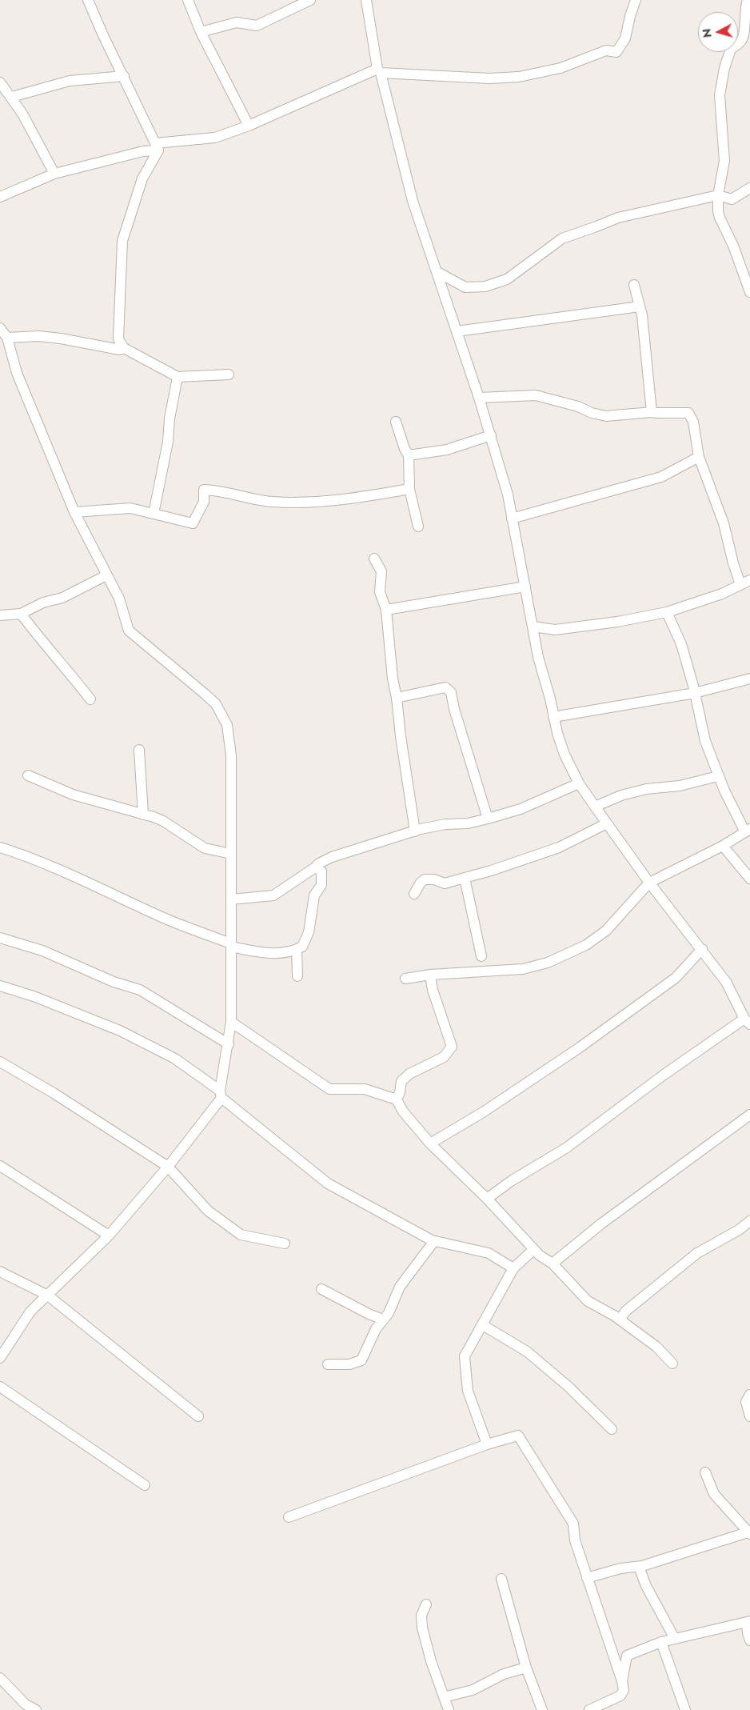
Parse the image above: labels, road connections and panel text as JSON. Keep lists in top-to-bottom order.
{
  "north": "left"
}
